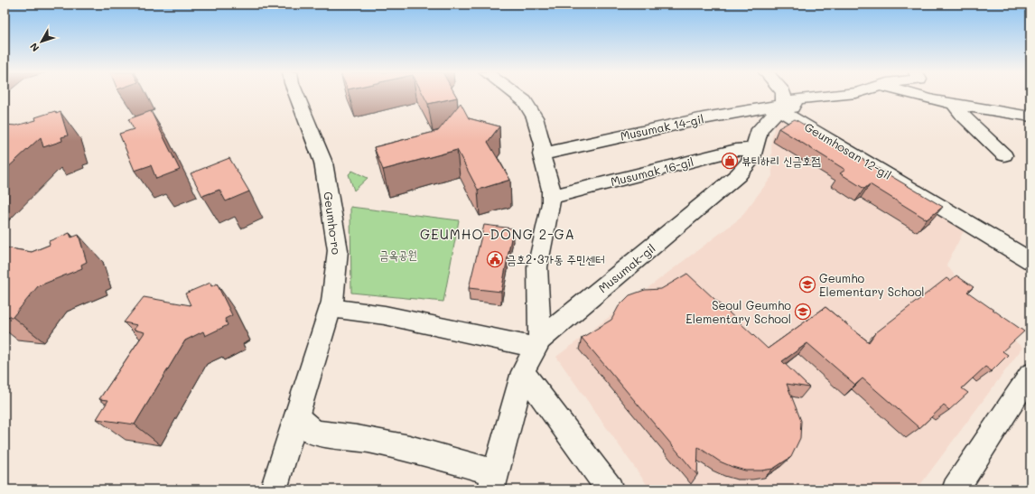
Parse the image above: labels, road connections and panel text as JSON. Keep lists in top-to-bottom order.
{
  "streets": {
    "street": [
      "Musumak 14-gil",
      "Geumhosan 12-gil",
      "Musumak 16-gil",
      "Geumho-ro",
      "Musumak-gil"
    ]
  },
  "crossings": [
    ["Musumak 14-gil", "Geumhosan 12-gil"],
    ["Musumak 14-gil", "Musumak-gil"],
    ["Geumhosan 12-gil", "Musumak-gil"],
    ["Musumak 16-gil", "Musumak-gil"]
  ],
  "districts": ["GEUMHO-DONG 2-GA"],
  "parks": ["금옥공원"],
  "places": {
    "shop": ["뷰티하리 신금호점"],
    "public building": ["금호2·3가동 주민센터"],
    "school or university": ["Geumho Elementary School", "Seoul Geumho Elementary School"]
  },
  "north": "bottom left"
}
